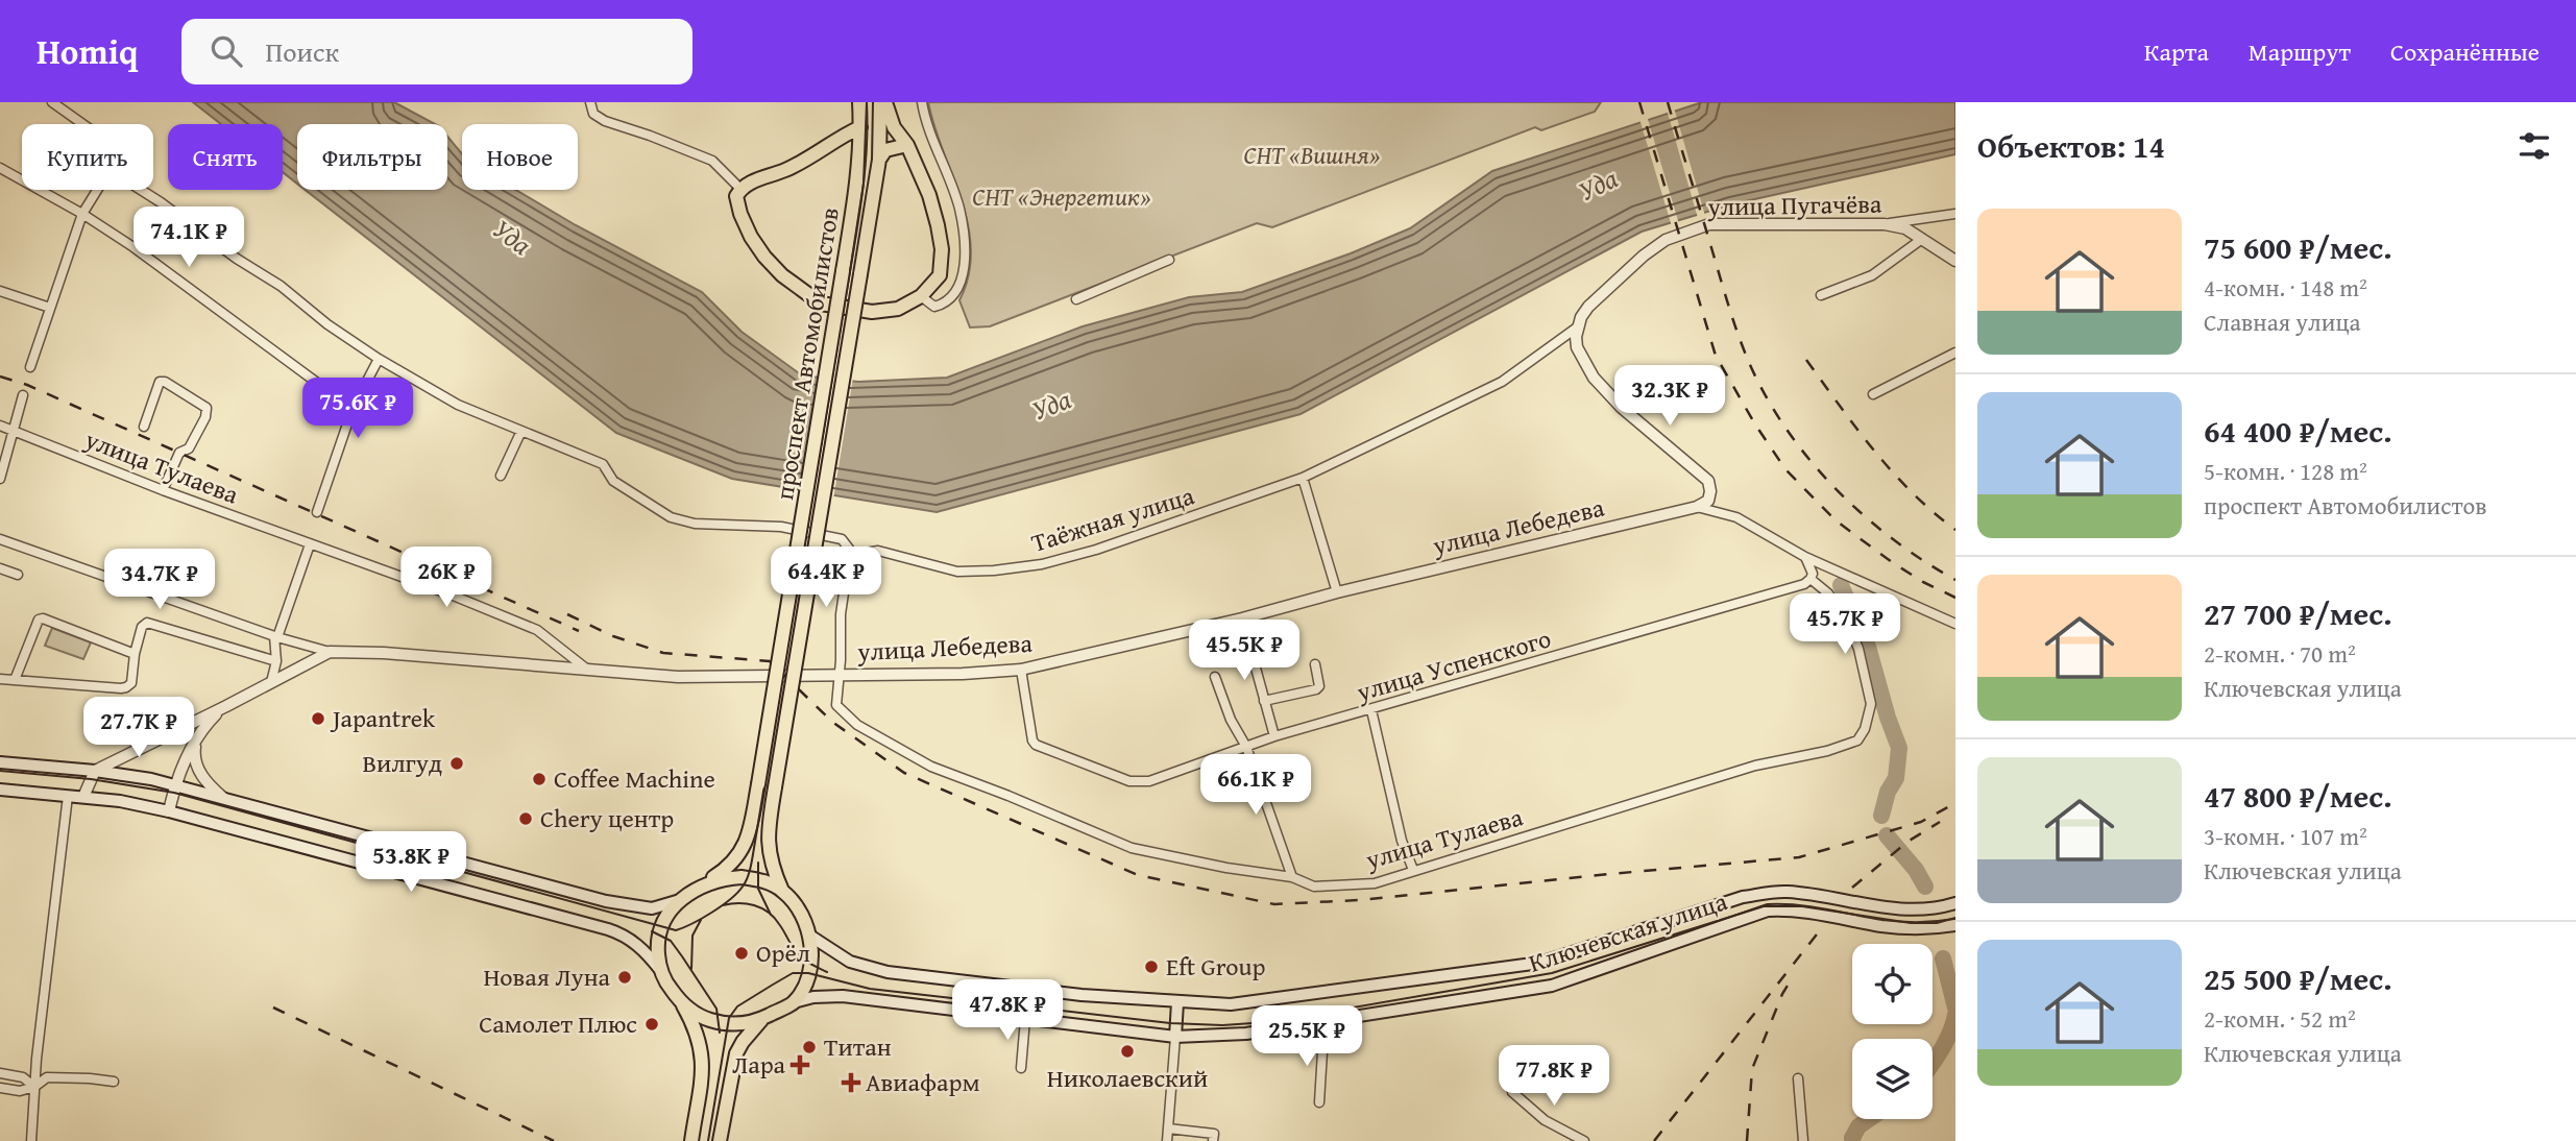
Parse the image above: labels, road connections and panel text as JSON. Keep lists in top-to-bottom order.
{
  "streets": {
    "main road": ["проспект Автомобилистов", "Ключевская улица"],
    "street": [
      "улица Пугачёва",
      "улица Тулаева",
      "Таёжная улица",
      "улица Лебедева",
      "улица Успенского"
    ]
  },
  "crossings": [
    ["улица Пугачёва", "Таёжная улица"],
    ["проспект Автомобилистов", "Ключевская улица"],
    ["улица Тулаева", "улица Лебедева"],
    ["улица Тулаева", "улица Успенского"],
    ["улица Лебедева", "улица Успенского"]
  ],
  "water": ["Уда"],
  "parks": ["СНТ «Вишня»", "СНТ «Энергетик»"],
  "places": {
    "other": [
      "Japantrek",
      "Вилгуд",
      "Coffee Machine",
      "Chery центр",
      "Орёл",
      "Eft Group",
      "Новая Луна",
      "Самолет Плюс",
      "Титан",
      "Николаевский"
    ],
    "health": ["Лара", "Авиафарм"]
  },
  "page": {
    "header": "Homiq",
    "search": "Поиск",
    "nav": ["Карта", "Маршрут", "Сохранённые"],
    "heading": "Объектов: 14",
    "chip": [
      "Купить",
      "Снять",
      "Фильтры",
      "Новое"
    ],
    "list": [
      {
        "name": "75 600 ₽/мес.",
        "note": "4-комн. · 148 m² · Славная улица"
      },
      {
        "name": "64 400 ₽/мес.",
        "note": "5-комн. · 128 m² · проспект Автомобилистов"
      },
      {
        "name": "27 700 ₽/мес.",
        "note": "2-комн. · 70 m² · Ключевская улица"
      },
      {
        "name": "47 800 ₽/мес.",
        "note": "3-комн. · 107 m² · Ключевская улица"
      },
      {
        "name": "25 500 ₽/мес.",
        "note": "2-комн. · 52 m² · Ключевская улица"
      }
    ],
    "price": [
      "74.1K ₽",
      "32.3K ₽",
      "75.6K ₽",
      "26K ₽",
      "64.4K ₽",
      "34.7K ₽",
      "45.7K ₽",
      "45.5K ₽",
      "27.7K ₽",
      "66.1K ₽",
      "53.8K ₽",
      "47.8K ₽",
      "25.5K ₽",
      "77.8K ₽"
    ]
  }
}
